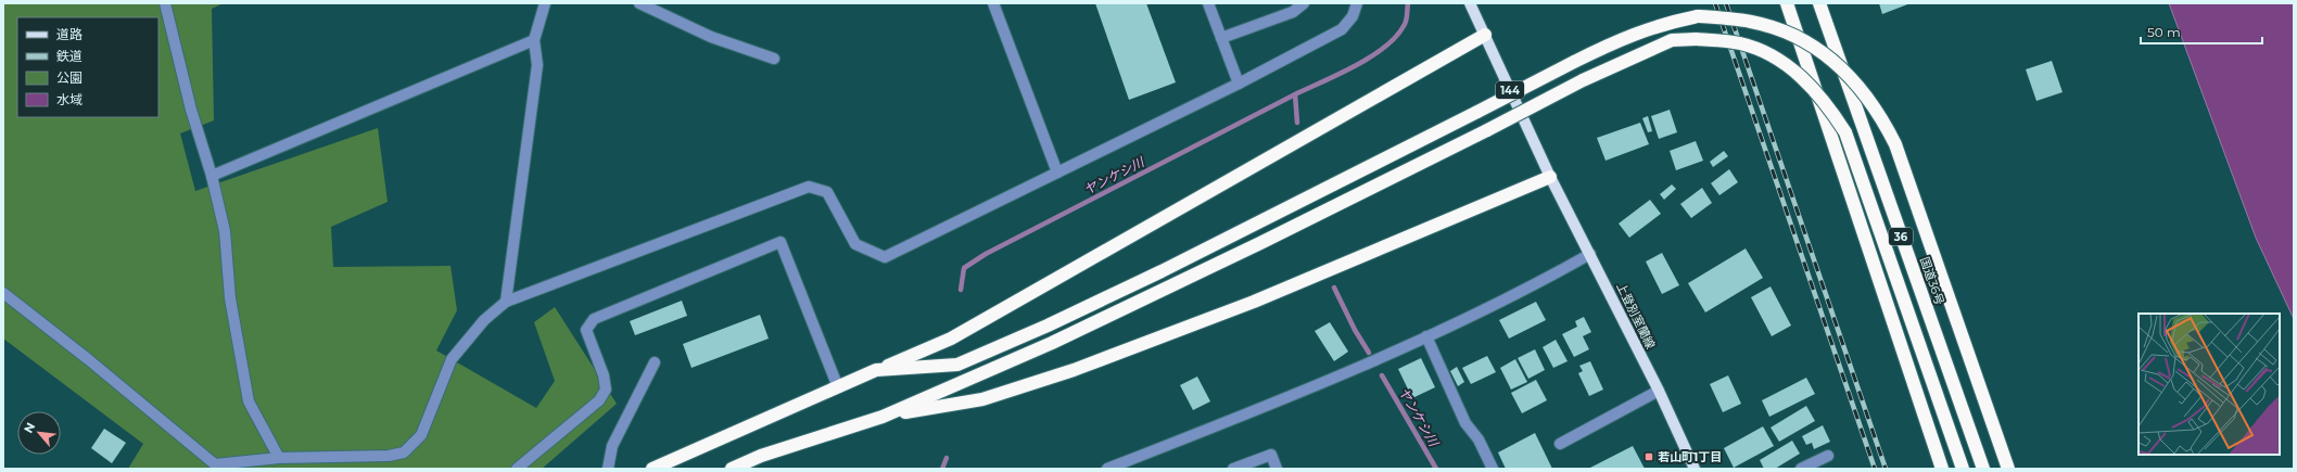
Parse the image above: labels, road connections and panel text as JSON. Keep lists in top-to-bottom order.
{
  "streets": {
    "highway": ["36", "国道36号"],
    "main road": ["144", "上登別室蘭線"]
  },
  "crossings": [
    ["144", "上登別室蘭線"]
  ],
  "water": ["ヤンケシ川"],
  "places": {
    "transit": ["若山町1丁目"]
  },
  "legend": [
    "道路",
    "鉄道",
    "公園",
    "水域"
  ],
  "scale_bar": "50 m",
  "north": "top left"
}
